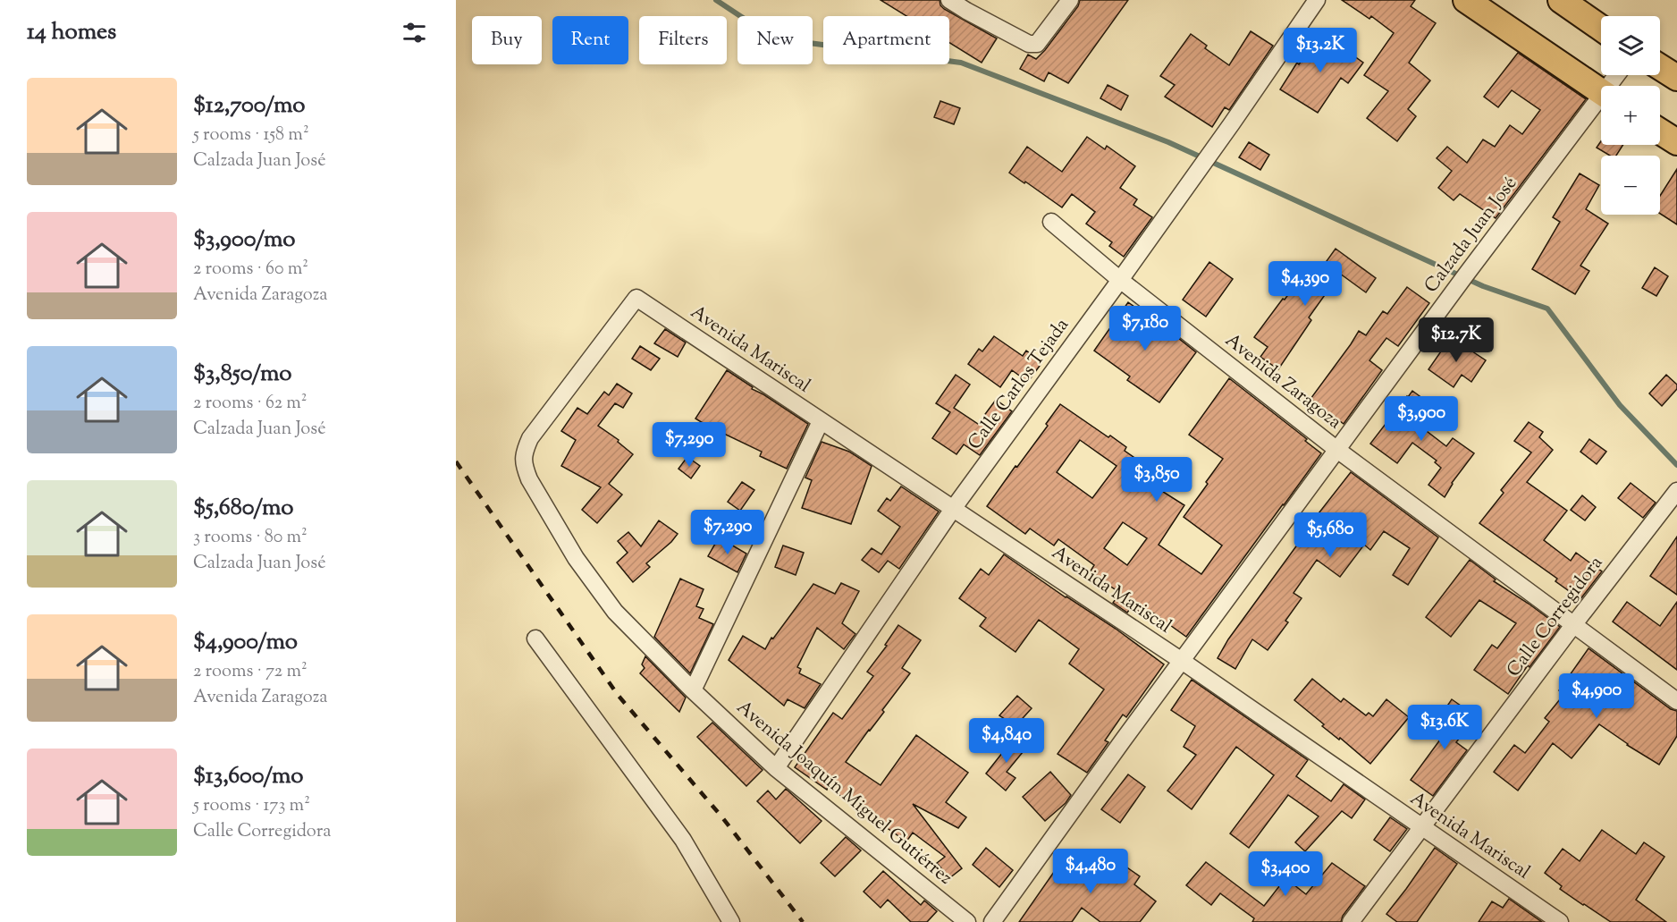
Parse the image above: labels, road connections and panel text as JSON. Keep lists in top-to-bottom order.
{
  "streets": {
    "street": [
      "Calzada Juan José",
      "Avenida Mariscal",
      "Avenida Zaragoza",
      "Calle Carlos Tejada",
      "Calle Corregidora",
      "Avenida Joaquín Miguel Gutiérrez"
    ]
  },
  "crossings": [
    ["Calzada Juan José", "Avenida Mariscal"],
    ["Calzada Juan José", "Avenida Zaragoza"],
    ["Avenida Mariscal", "Calle Carlos Tejada"],
    ["Avenida Mariscal", "Calle Corregidora"],
    ["Avenida Mariscal", "Avenida Joaquín Miguel Gutiérrez"],
    ["Avenida Zaragoza", "Calle Carlos Tejada"],
    ["Avenida Zaragoza", "Calle Corregidora"],
    ["Calle Carlos Tejada", "Avenida Joaquín Miguel Gutiérrez"]
  ],
  "page": {
    "heading": "14 homes",
    "map_buttons": ["+", "−"],
    "chip": [
      "Buy",
      "Rent",
      "Filters",
      "New",
      "Apartment"
    ],
    "price": [
      "$13.2K",
      "$4,390",
      "$7,180",
      "$12.7K",
      "$3,900",
      "$7,290",
      "$3,850",
      "$7,290",
      "$5,680",
      "$4,900",
      "$13.6K",
      "$4,840",
      "$4,480",
      "$3,400"
    ],
    "list": [
      {
        "name": "$12,700/mo",
        "note": "5 rooms · 158 m² · Calzada Juan José"
      },
      {
        "name": "$3,900/mo",
        "note": "2 rooms · 60 m² · Avenida Zaragoza"
      },
      {
        "name": "$3,850/mo",
        "note": "2 rooms · 62 m² · Calzada Juan José"
      },
      {
        "name": "$5,680/mo",
        "note": "3 rooms · 80 m² · Calzada Juan José"
      },
      {
        "name": "$4,900/mo",
        "note": "2 rooms · 72 m² · Avenida Zaragoza"
      },
      {
        "name": "$13,600/mo",
        "note": "5 rooms · 173 m² · Calle Corregidora"
      }
    ]
  }
}
